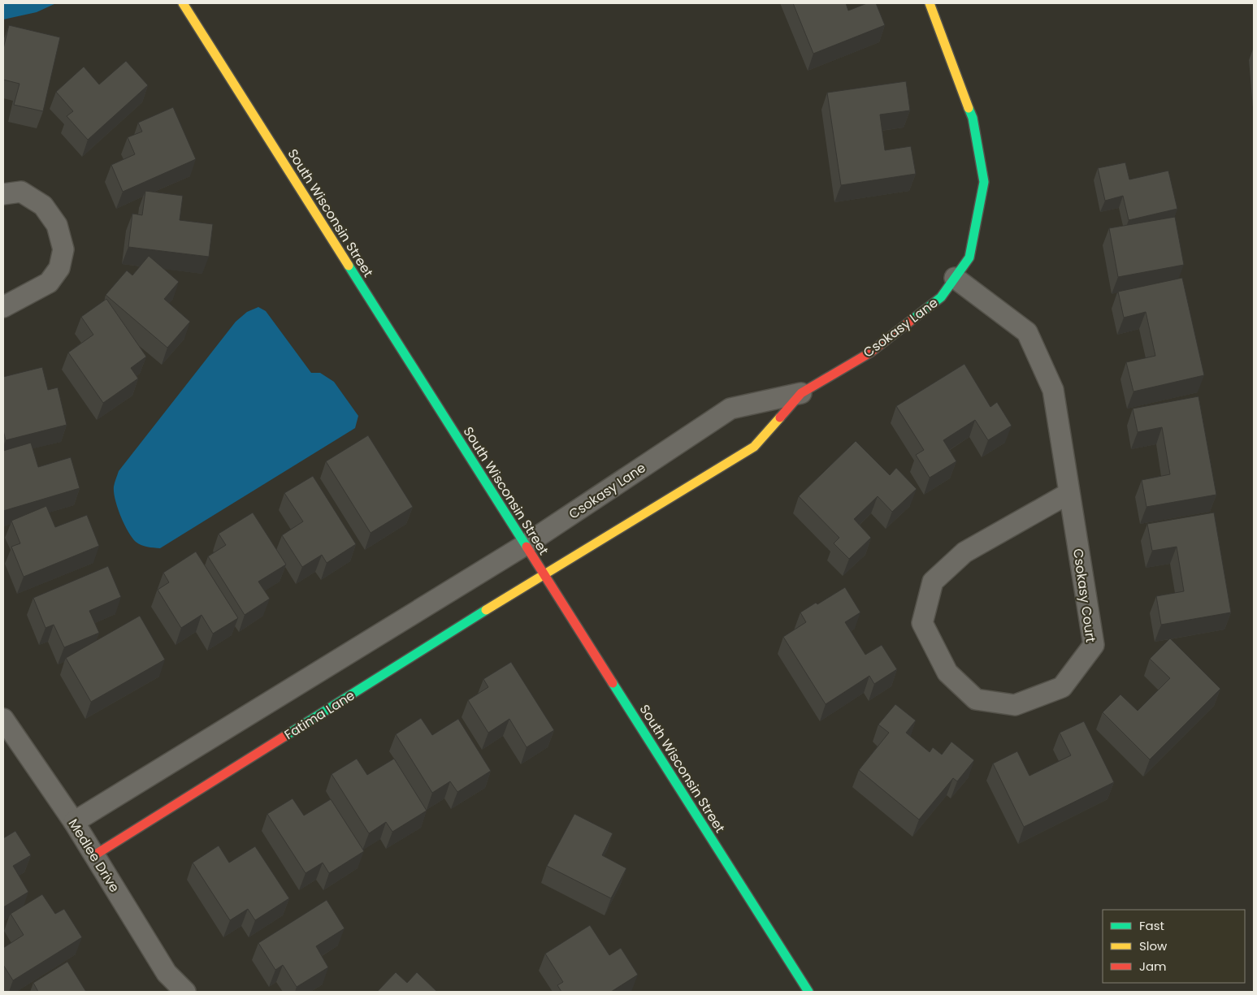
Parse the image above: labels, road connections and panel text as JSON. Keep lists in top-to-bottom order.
{
  "streets": {
    "street": [
      "South Wisconsin Street",
      "Csokasy Lane",
      "Csokasy Court",
      "Fatima Lane",
      "Medlee Drive"
    ]
  },
  "crossings": [
    ["South Wisconsin Street", "Csokasy Lane"],
    ["South Wisconsin Street", "Fatima Lane"],
    ["Csokasy Lane", "Csokasy Court"],
    ["Csokasy Lane", "Fatima Lane"],
    ["Fatima Lane", "Medlee Drive"]
  ],
  "legend": ["Fast", "Slow", "Jam"]
}
